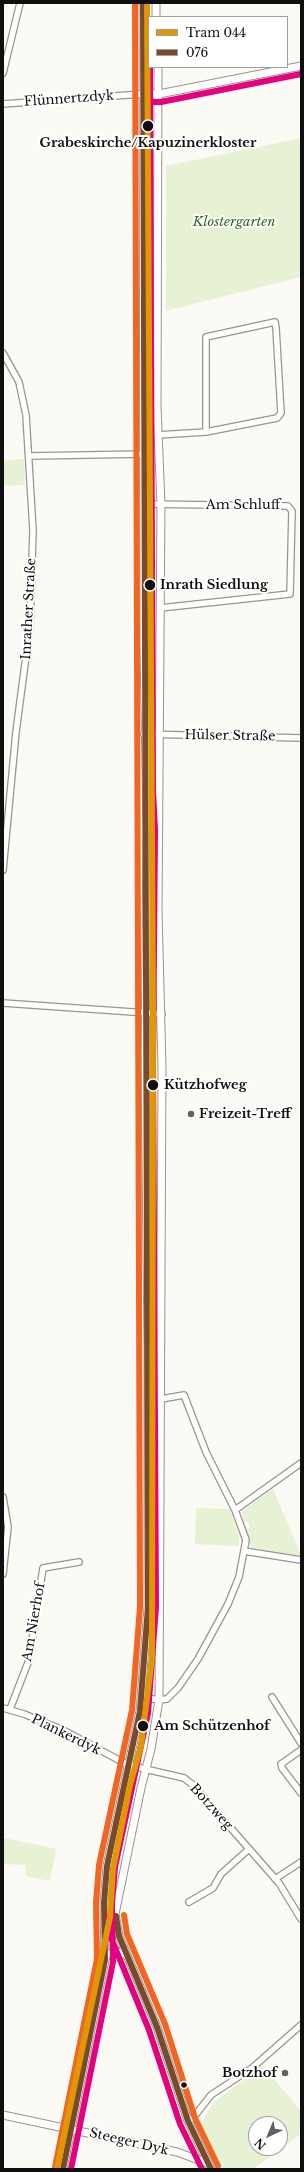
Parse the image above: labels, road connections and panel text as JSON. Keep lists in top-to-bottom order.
{
  "streets": {
    "street": [
      "Flünnertzdyk",
      "Am Schluff",
      "Inrather Straße",
      "Hülser Straße",
      "Am Nierhof",
      "Plankerdyk",
      "Botzweg",
      "Steeger Dyk"
    ]
  },
  "crossings": [
    ["Am Nierhof", "Plankerdyk"],
    ["Plankerdyk", "Botzweg"]
  ],
  "parks": ["Klostergarten"],
  "places": [
    "Grabeskirche/Kapuzinerkloster",
    "Inrath Siedlung",
    "Kützhofweg",
    "Freizeit-Treff",
    "Am Schützenhof",
    "Botzhof"
  ],
  "lines": ["tram line 044", "transit line 076"],
  "legend": ["Tram 044", "076"],
  "north": "bottom left"
}
